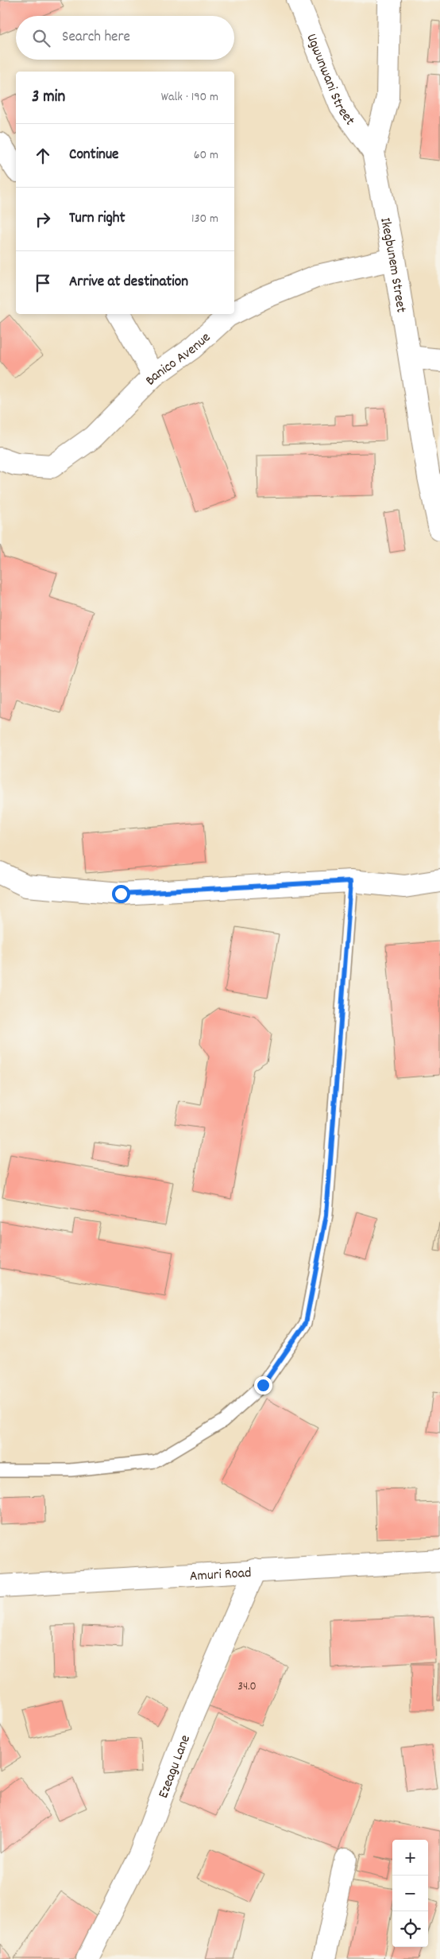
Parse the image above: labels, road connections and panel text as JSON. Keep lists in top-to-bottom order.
{
  "streets": {
    "street": [
      "Ugwunwani Street",
      "Ikegbunem Street",
      "Banico Avenue",
      "Amuri Road",
      "Ezeagu Lane"
    ]
  },
  "crossings": [
    ["Ugwunwani Street", "Ikegbunem Street"],
    ["Ikegbunem Street", "Banico Avenue"],
    ["Amuri Road", "Ezeagu Lane"]
  ],
  "house_numbers": ["34.0"],
  "page": {
    "search": "Search here",
    "heading": ["3 min", "Walk · 190 m"],
    "list": [
      ["Continue", "60 m"],
      ["Turn right", "130 m"],
      "Arrive at destination"
    ],
    "map_buttons": ["+", "−"]
  }
}
